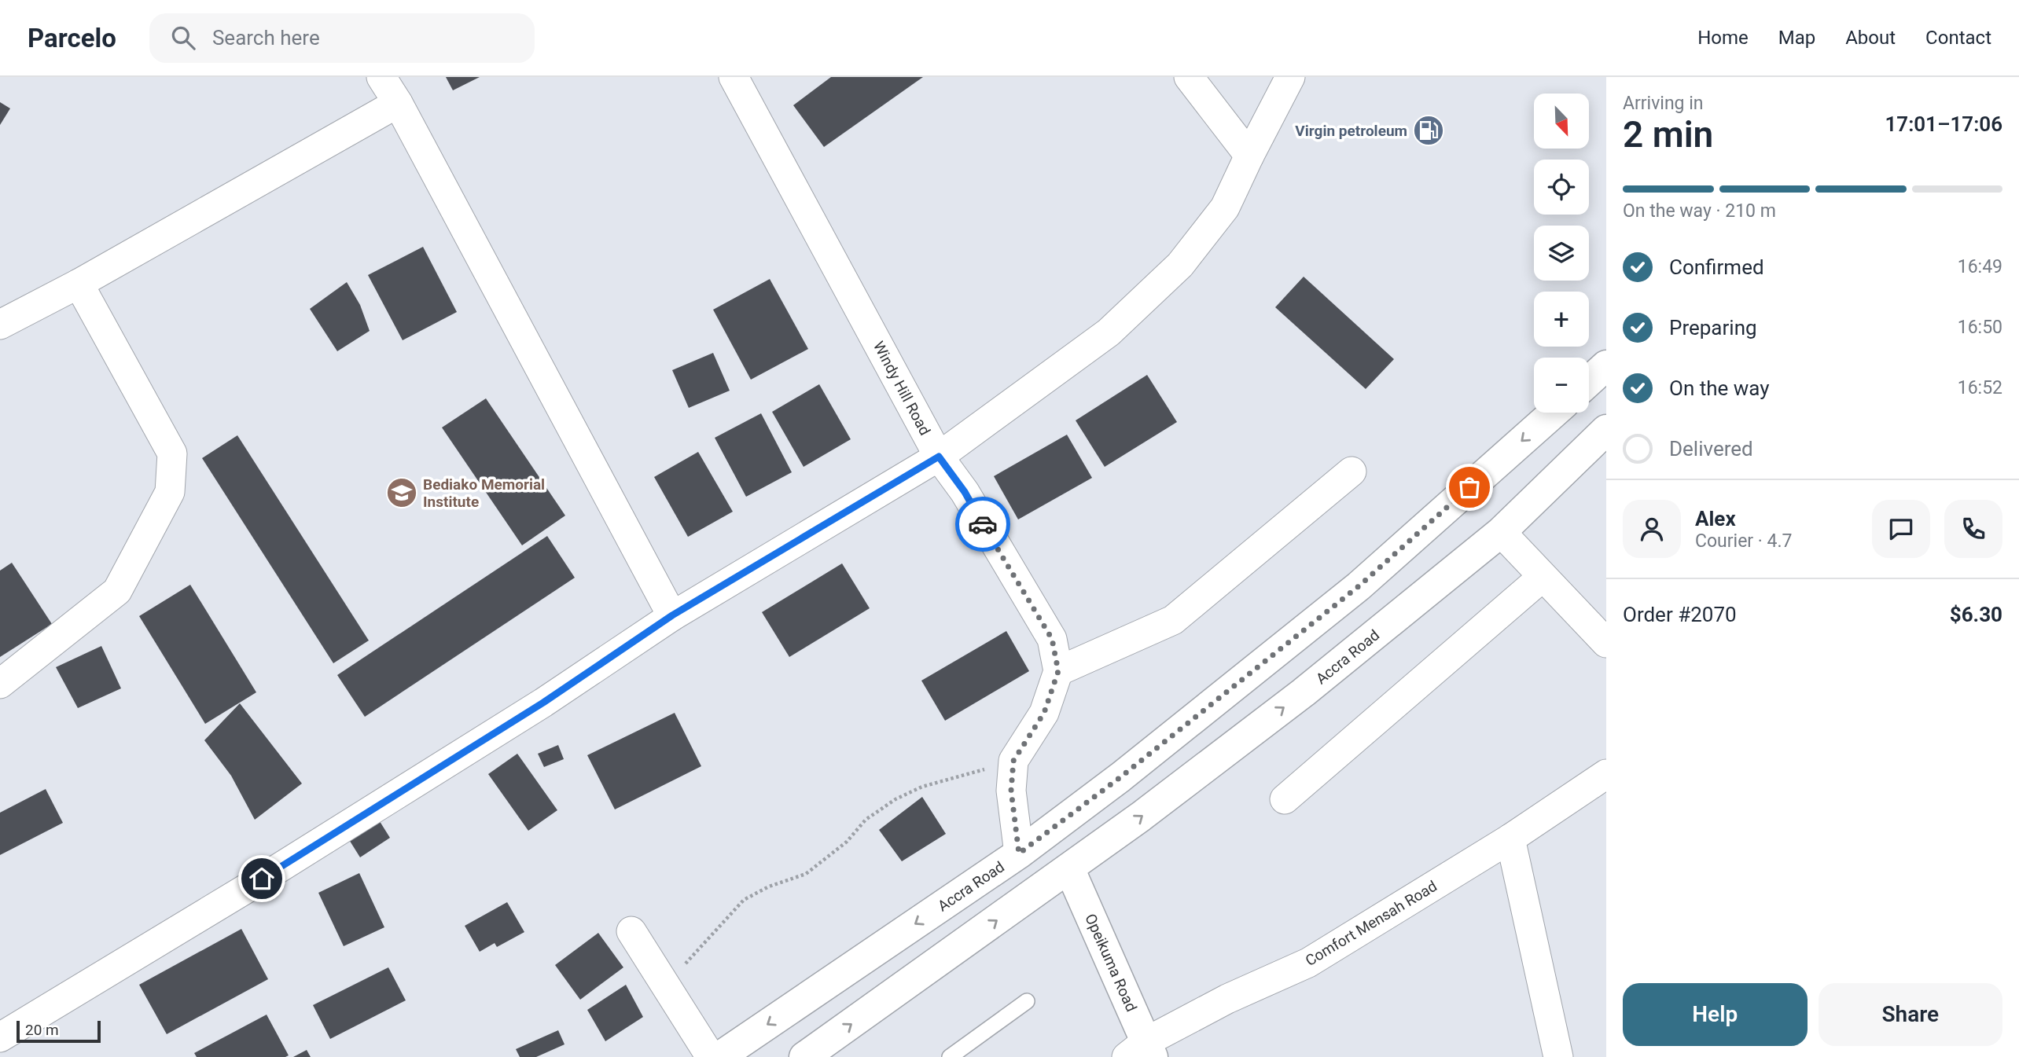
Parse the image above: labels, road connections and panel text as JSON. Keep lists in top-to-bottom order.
{
  "streets": {
    "main road": ["Accra Road", "Opeikuma Road"],
    "street": ["Windy Hill Road", "Comfort Mensah Road"]
  },
  "crossings": [
    ["Windy Hill Road", "Accra Road"],
    ["Accra Road", "Opeikuma Road"],
    ["Comfort Mensah Road", "Opeikuma Road"]
  ],
  "places": {
    "fuel station": ["Virgin petroleum"],
    "school or university": ["Bediako Memorial Institute"]
  },
  "scale_bar": "20 m",
  "north": "bottom right",
  "page": {
    "header": "Parcelo",
    "search": "Search here",
    "nav": [
      "Home",
      "Map",
      "About",
      "Contact"
    ],
    "heading": ["2 min", "Arriving in", "17:01–17:06"],
    "panel": [
      "Alex",
      "Courier · 4.7",
      "Order #2070",
      "$6.30"
    ],
    "map_buttons": ["+", "−"],
    "bar": "On the way · 210 m",
    "list": [
      ["Confirmed", "16:49"],
      ["Preparing", "16:50"],
      ["On the way", "16:52"],
      "Delivered"
    ],
    "buttons": ["Help", "Share"],
    "scale": "20 m"
  }
}
